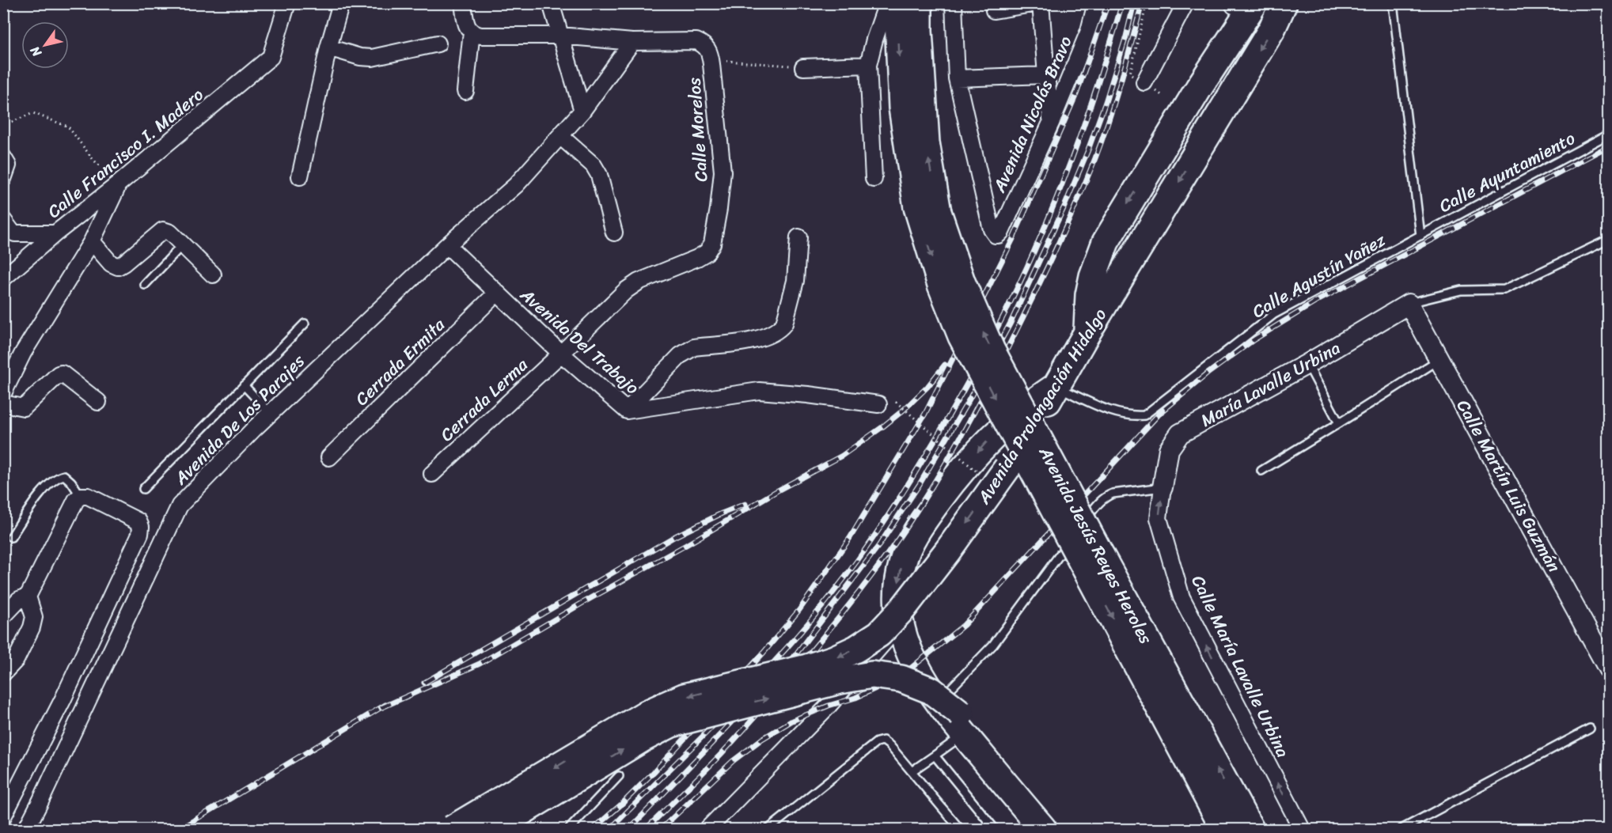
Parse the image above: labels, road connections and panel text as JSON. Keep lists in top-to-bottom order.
{
  "streets": {
    "highway": ["Avenida Prolongación Hidalgo", "Avenida Jesús Reyes Heroles"],
    "street": [
      "Avenida Nicolás Bravo",
      "Calle Morelos",
      "Calle Francisco I. Madero",
      "Avenida Del Trabajo",
      "Cerrada Ermita",
      "María Lavalle Urbina",
      "Cerrada Lerma",
      "Avenida De Los Parajes",
      "Calle Martín Luis Guzmán",
      "Calle María Lavalle Urbina"
    ],
    "lane": ["Calle Ayuntamiento", "Calle Agustín Yañez"]
  },
  "crossings": [
    ["Calle Morelos", "Avenida Del Trabajo"],
    ["Calle Morelos", "Cerrada Lerma"],
    ["Calle Ayuntamiento", "Calle Agustín Yañez"],
    ["Calle Agustín Yañez", "Avenida Prolongación Hidalgo"],
    ["Avenida Del Trabajo", "Cerrada Ermita"],
    ["Avenida Del Trabajo", "Cerrada Lerma"],
    ["Avenida Del Trabajo", "Avenida De Los Parajes"],
    ["María Lavalle Urbina", "Calle Martín Luis Guzmán"],
    ["María Lavalle Urbina", "Calle María Lavalle Urbina"]
  ],
  "one_way": ["Calle María Lavalle Urbina"],
  "north": "bottom left"
}
